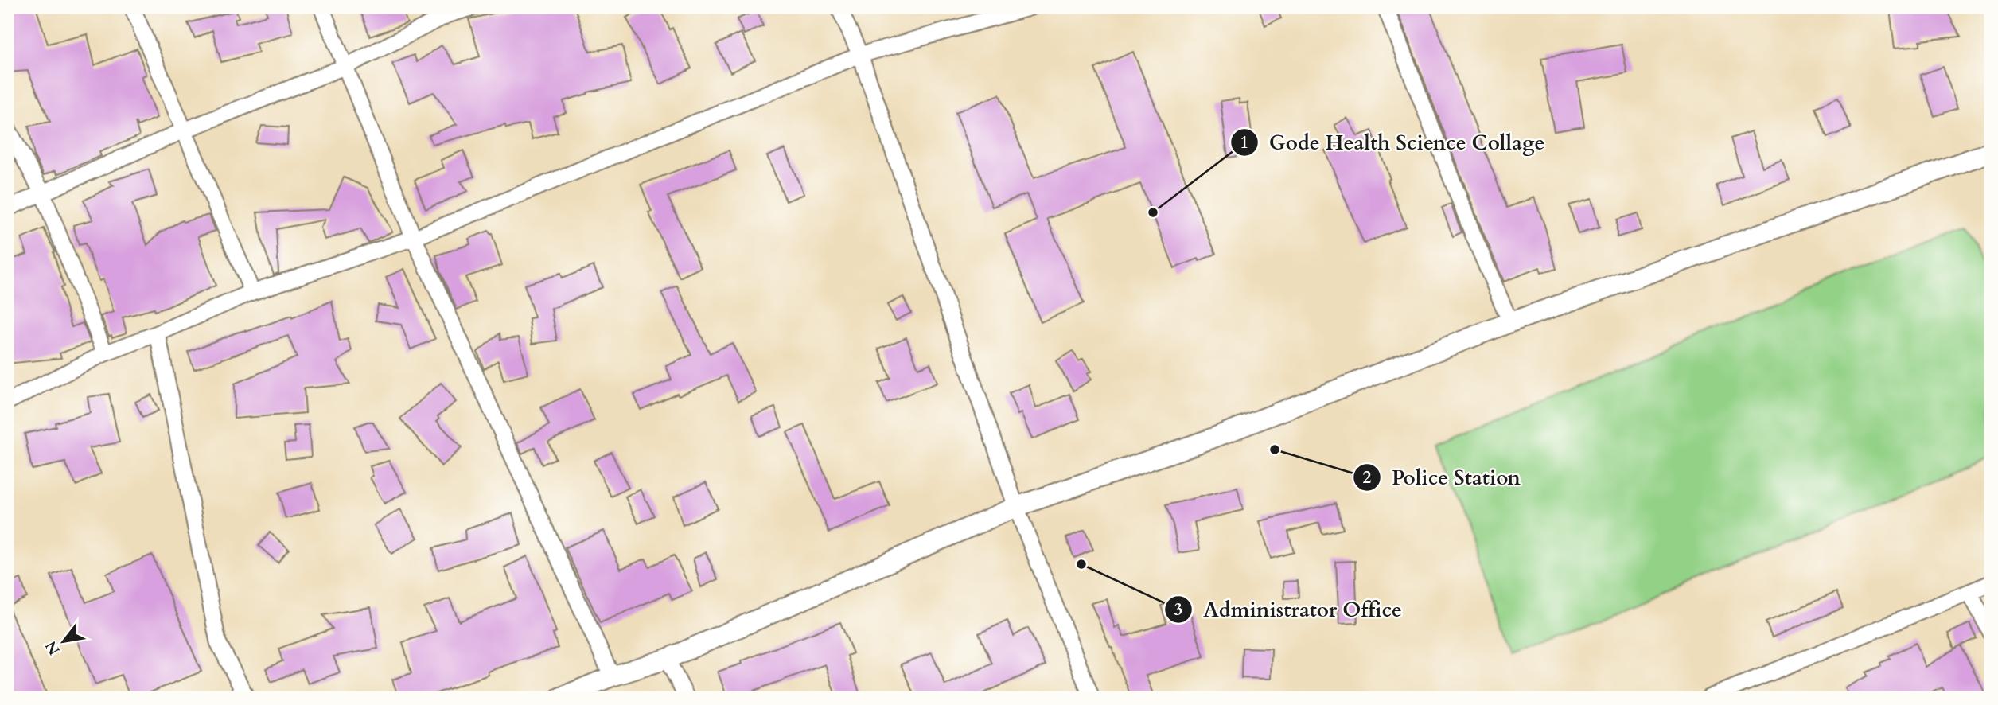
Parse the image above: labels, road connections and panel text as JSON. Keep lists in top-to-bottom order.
{
  "places": ["Gode Health Science Collage", "Police Station", "Administrator Office"],
  "north": "bottom left"
}
